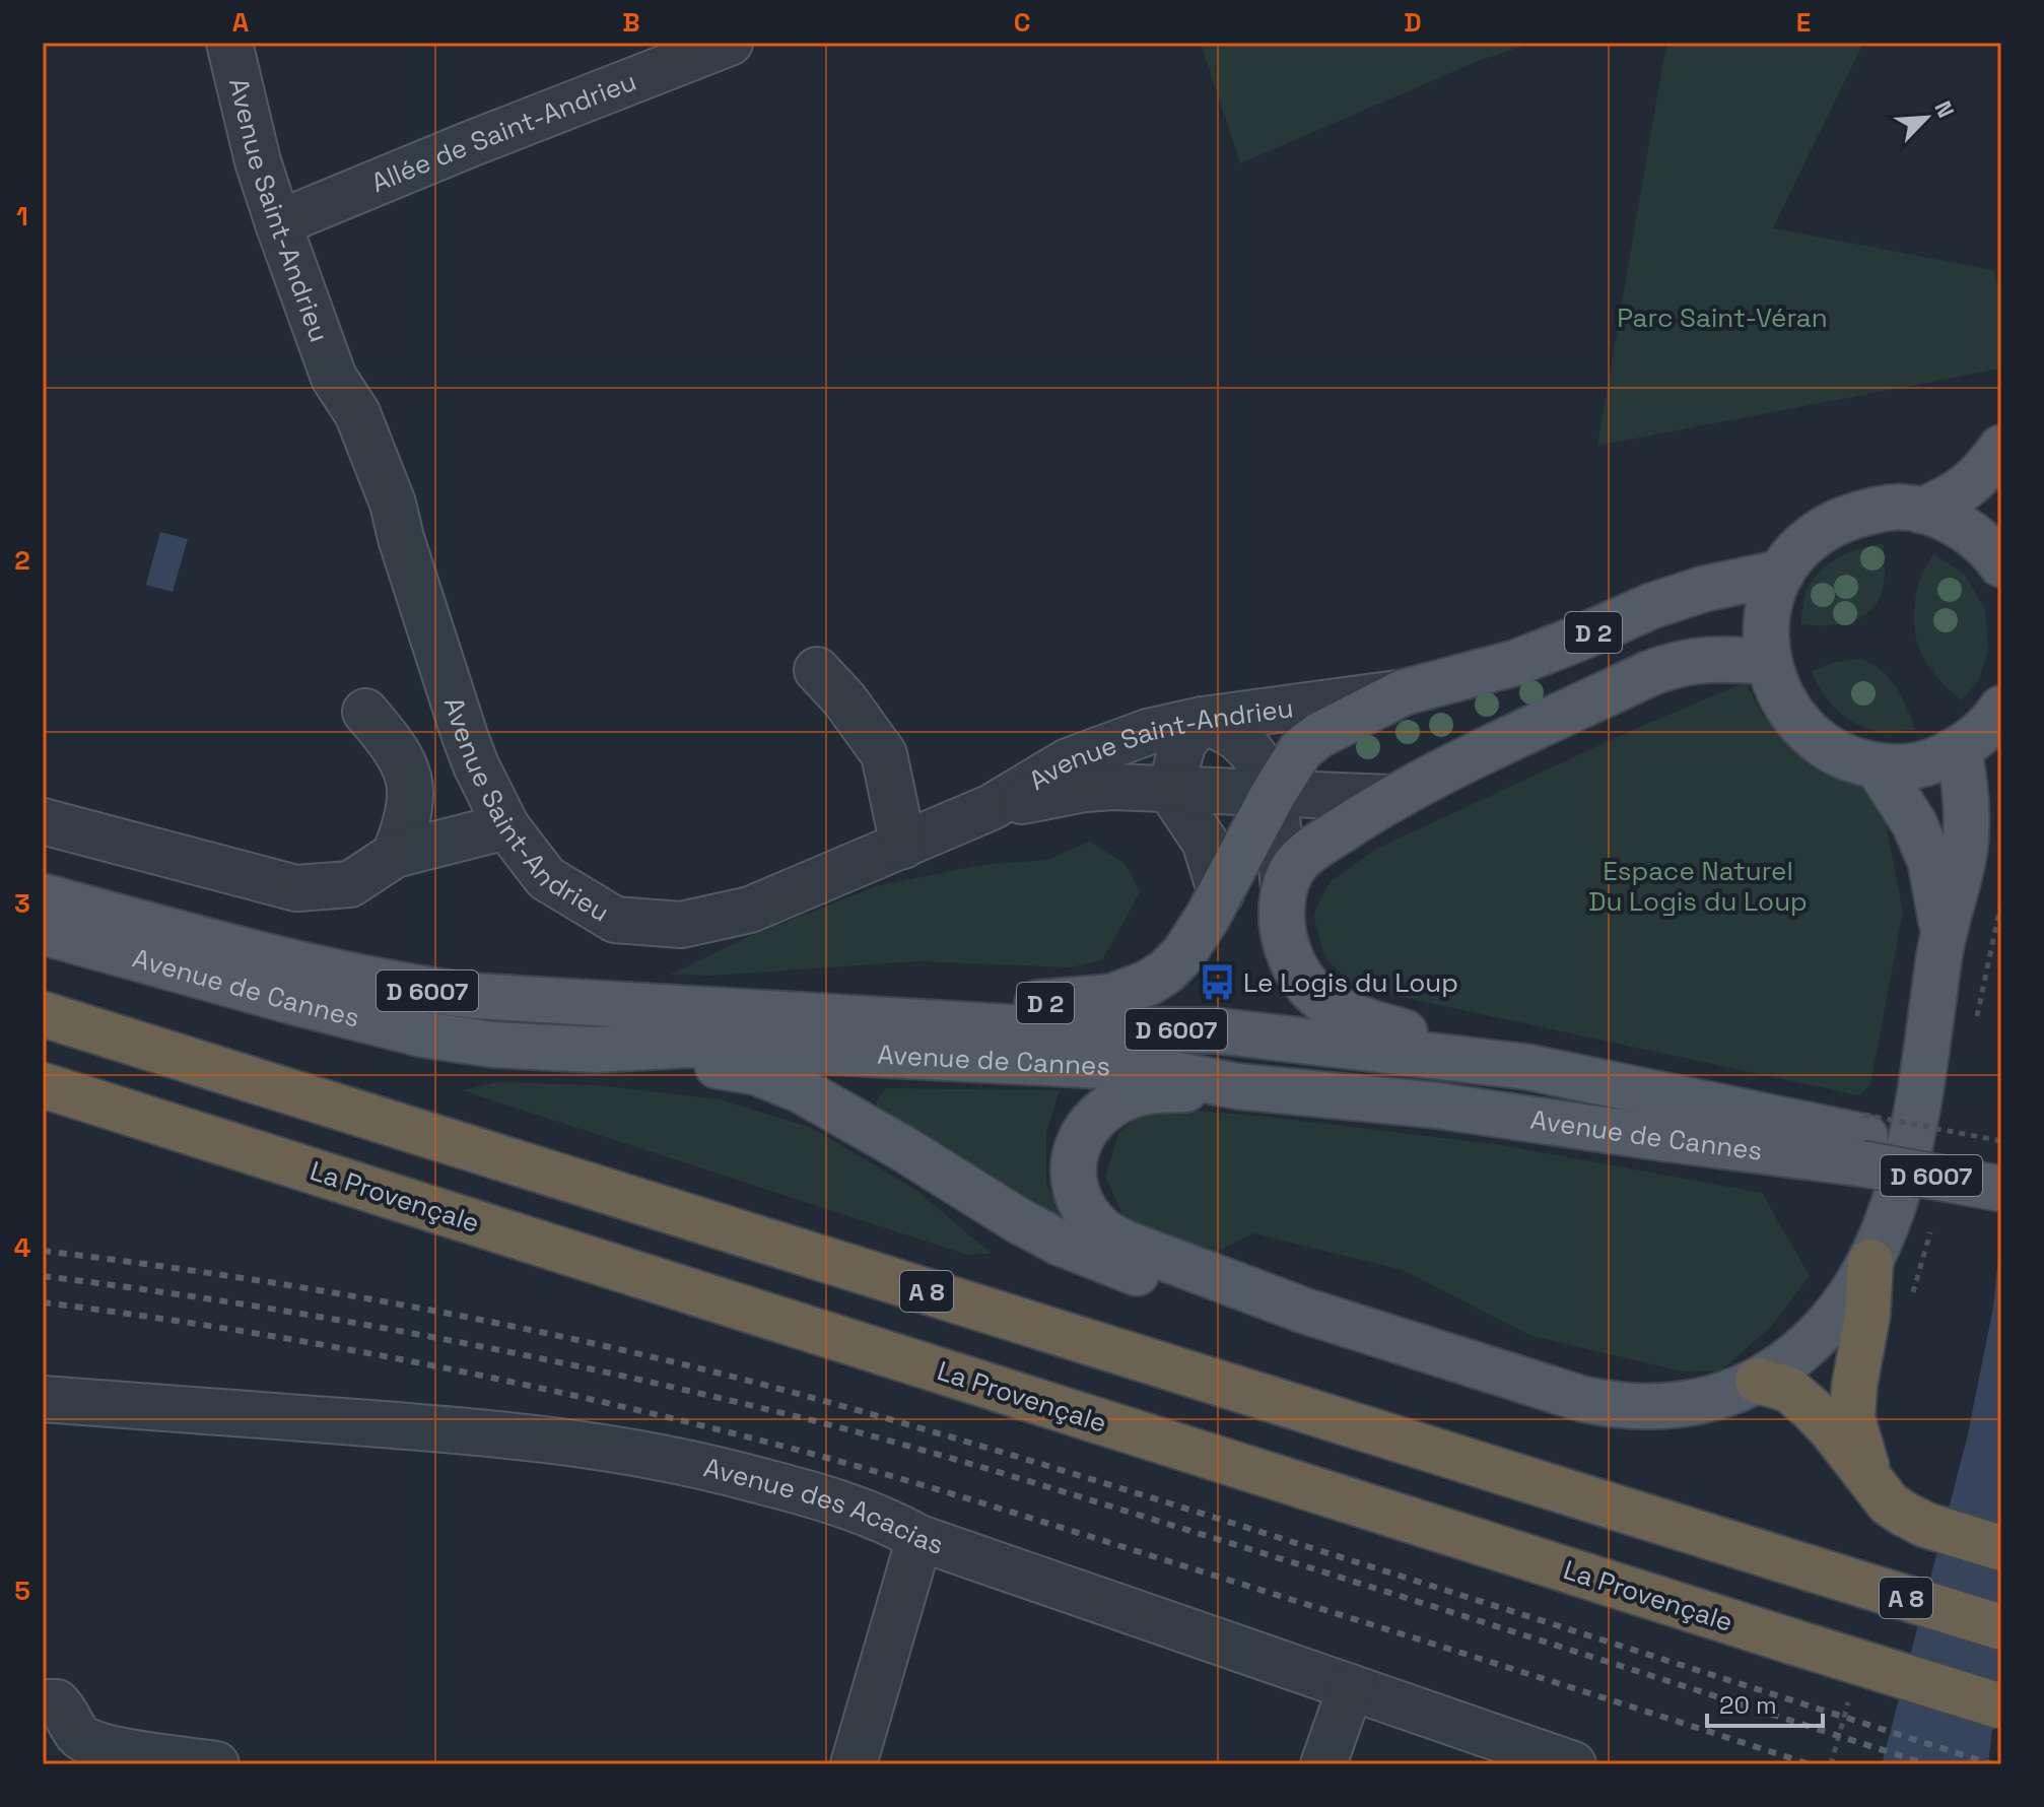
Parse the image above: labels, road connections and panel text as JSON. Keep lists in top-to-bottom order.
{
  "streets": {
    "highway": ["La Provençale", "A 8"],
    "main road": ["D 2", "Avenue de Cannes", "D 6007"],
    "street": ["Allée de Saint-Andrieu", "Avenue Saint-Andrieu", "Avenue des Acacias"]
  },
  "crossings": [
    ["Allée de Saint-Andrieu", "Avenue Saint-Andrieu"],
    ["Avenue Saint-Andrieu", "D 2"],
    ["D 2", "Avenue de Cannes"],
    ["D 2", "D 6007"],
    ["Avenue de Cannes", "D 6007"]
  ],
  "parks": ["Parc Saint-Véran", "Espace Naturel Du Logis du Loup"],
  "places": {
    "bus stop": ["Le Logis du Loup"]
  },
  "scale_bar": "20 m",
  "north": "top right",
  "grid": {
    "columns": [
      "A",
      "B",
      "C",
      "D",
      "E"
    ],
    "rows": [
      "1",
      "2",
      "3",
      "4",
      "5"
    ]
  }
}
